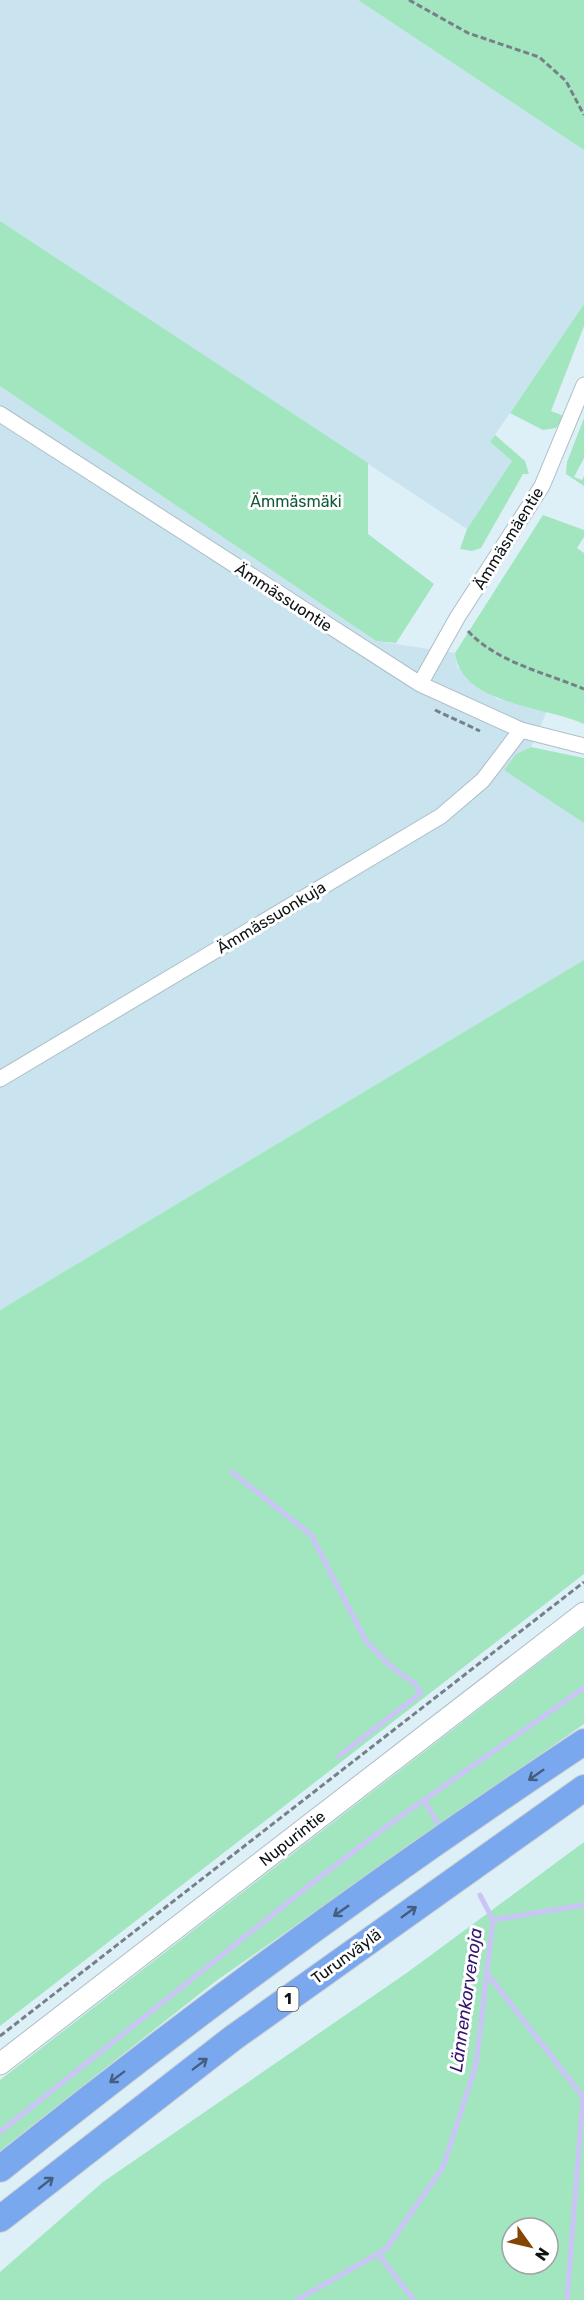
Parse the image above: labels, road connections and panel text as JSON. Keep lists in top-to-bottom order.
{
  "streets": {
    "highway": ["Turunväylä", "1"],
    "main road": ["Nupurintie"],
    "street": ["Ämmäsmäentie", "Ämmässuontie", "Ämmässuonkuja"]
  },
  "crossings": [
    ["Ämmäsmäentie", "Ämmässuontie"],
    ["Ämmässuontie", "Ämmässuonkuja"]
  ],
  "water": ["Lännenkorvenoja"],
  "parks": ["Ämmäsmäki"],
  "north": "bottom right"
}
